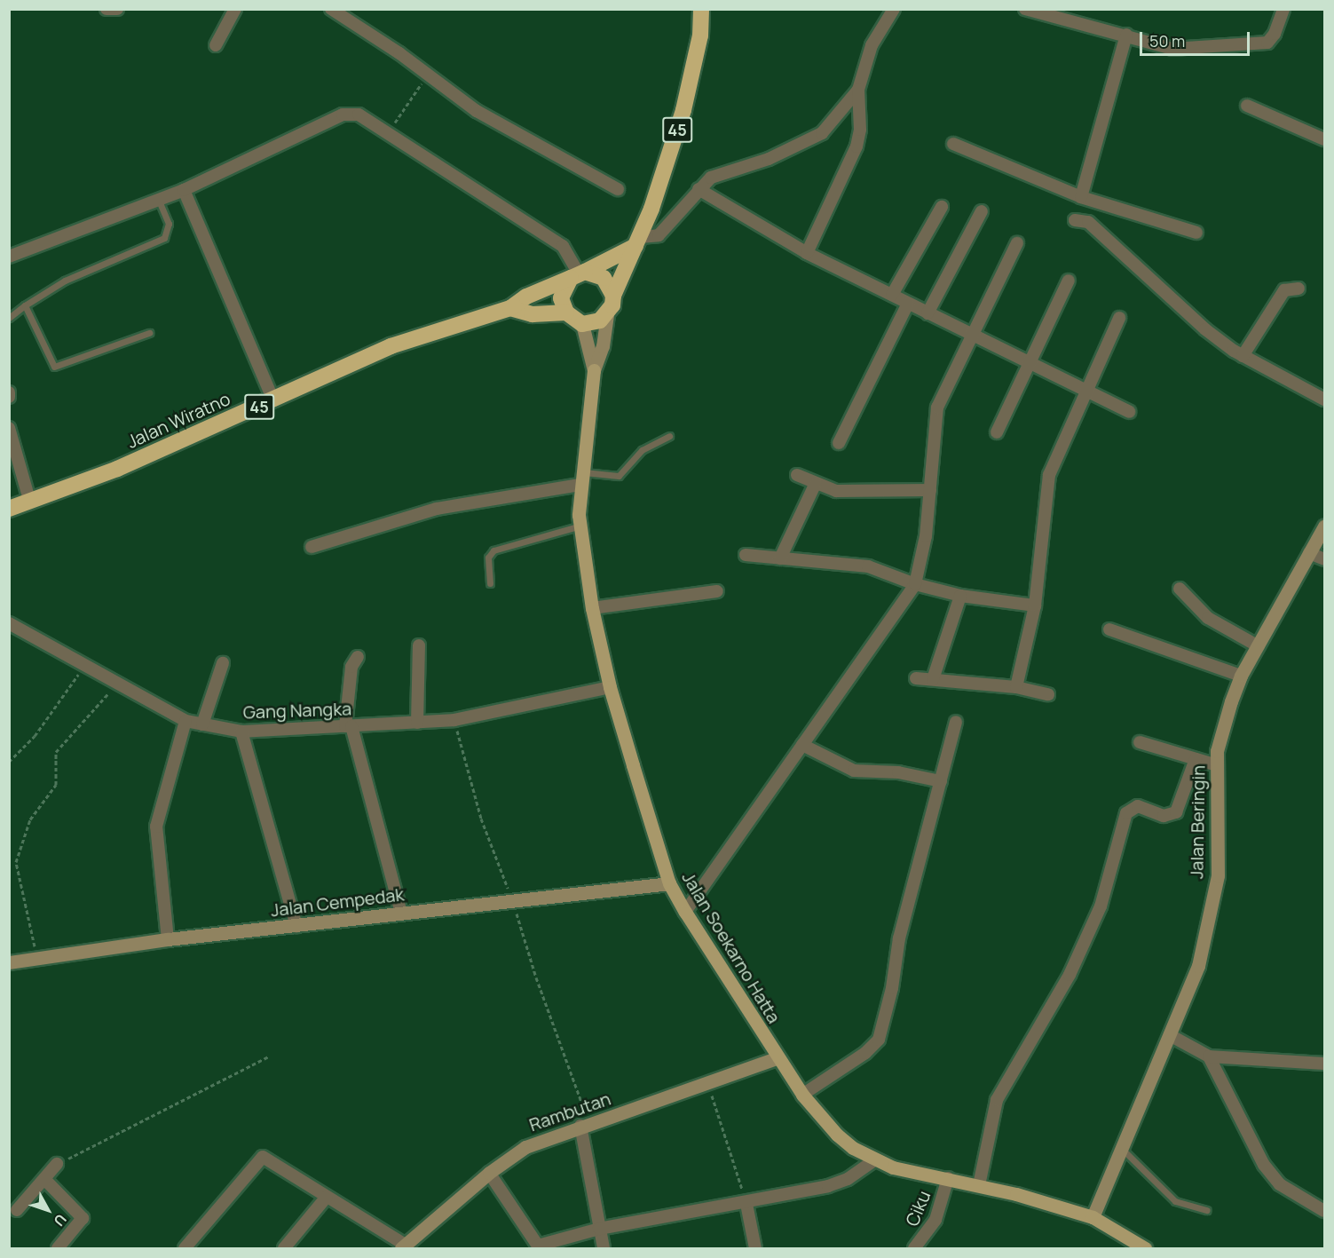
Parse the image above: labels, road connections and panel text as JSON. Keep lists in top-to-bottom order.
{
  "streets": {
    "highway": ["45", "Jalan Wiratno"],
    "main road": ["Jalan Soekarno Hatta"],
    "street": [
      "Gang Nangka",
      "Jalan Beringin",
      "Jalan Cempedak",
      "Rambutan",
      "Ciku"
    ]
  },
  "crossings": [
    ["45", "Jalan Wiratno"],
    ["45", "Jalan Soekarno Hatta"],
    ["Jalan Wiratno", "Jalan Soekarno Hatta"],
    ["Gang Nangka", "Jalan Soekarno Hatta"],
    ["Jalan Beringin", "Jalan Soekarno Hatta"],
    ["Jalan Cempedak", "Jalan Soekarno Hatta"],
    ["Jalan Soekarno Hatta", "Rambutan"],
    ["Jalan Soekarno Hatta", "Ciku"]
  ],
  "scale_bar": "50 m",
  "north": "bottom right"
}
